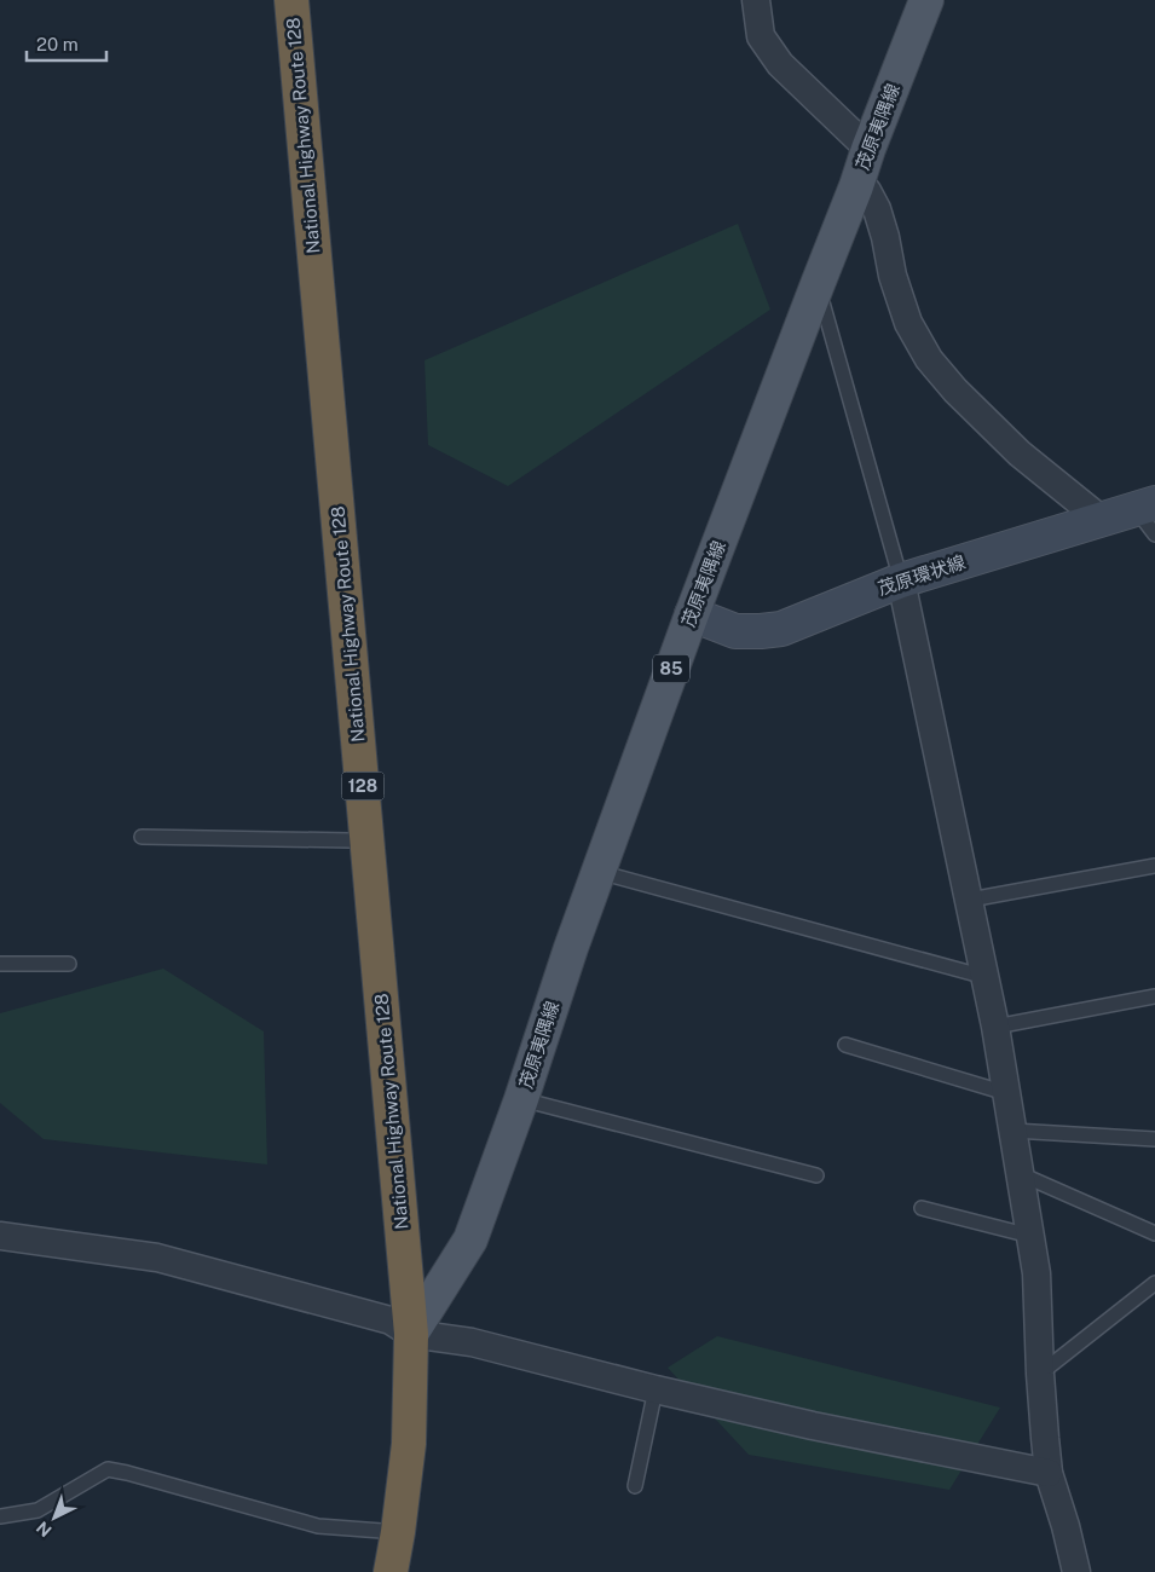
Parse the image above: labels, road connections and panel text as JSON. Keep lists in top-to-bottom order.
{
  "streets": {
    "highway": ["National Highway Route 128", "128"],
    "main road": ["茂原夷隅線", "茂原環状線", "85"]
  },
  "crossings": [
    ["茂原夷隅線", "National Highway Route 128"],
    ["茂原夷隅線", "茂原環状線"]
  ],
  "scale_bar": "20 m",
  "north": "bottom left"
}
